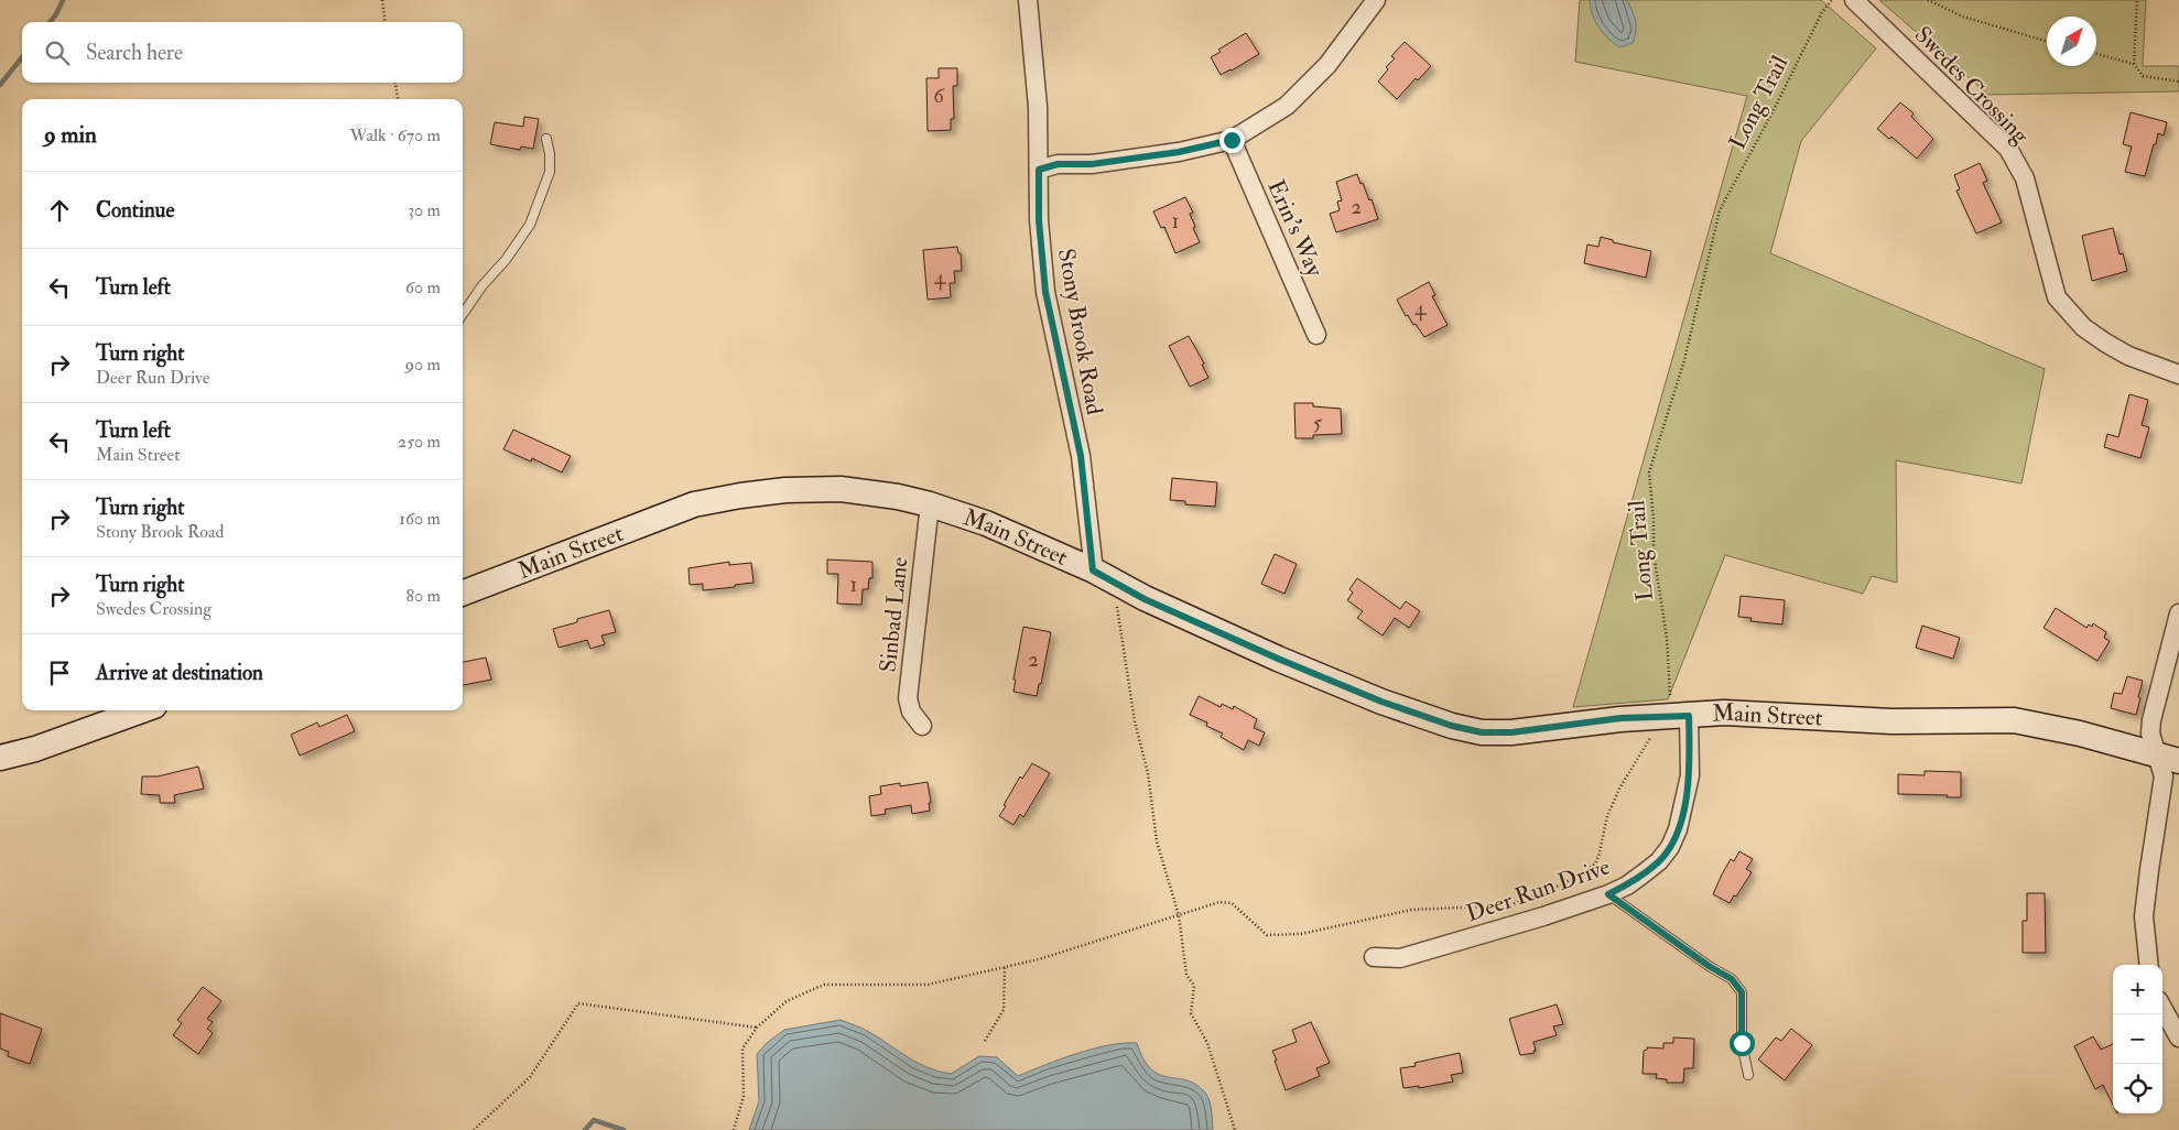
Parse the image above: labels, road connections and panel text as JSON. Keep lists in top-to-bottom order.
{
  "streets": {
    "main road": ["Main Street"],
    "street": [
      "Swedes Crossing",
      "Erin's Way",
      "Stony Brook Road",
      "Sinbad Lane",
      "Deer Run Drive"
    ],
    "path": ["Long Trail"]
  },
  "crossings": [
    ["Long Trail", "Main Street"],
    ["Stony Brook Road", "Main Street"],
    ["Main Street", "Sinbad Lane"],
    ["Main Street", "Deer Run Drive"]
  ],
  "house_numbers": [
    "6",
    "2",
    "1",
    "4",
    "4",
    "5",
    "1",
    "2"
  ],
  "north": "top right",
  "page": {
    "search": "Search here",
    "heading": ["9 min", "Walk · 670 m"],
    "list": [
      ["Continue", "30 m"],
      ["Turn left", "60 m"],
      ["Turn right", "Deer Run Drive", "90 m"],
      ["Turn left", "Main Street", "250 m"],
      ["Turn right", "Stony Brook Road", "160 m"],
      ["Turn right", "Swedes Crossing", "80 m"],
      "Arrive at destination"
    ],
    "map_buttons": ["+", "−"]
  }
}
